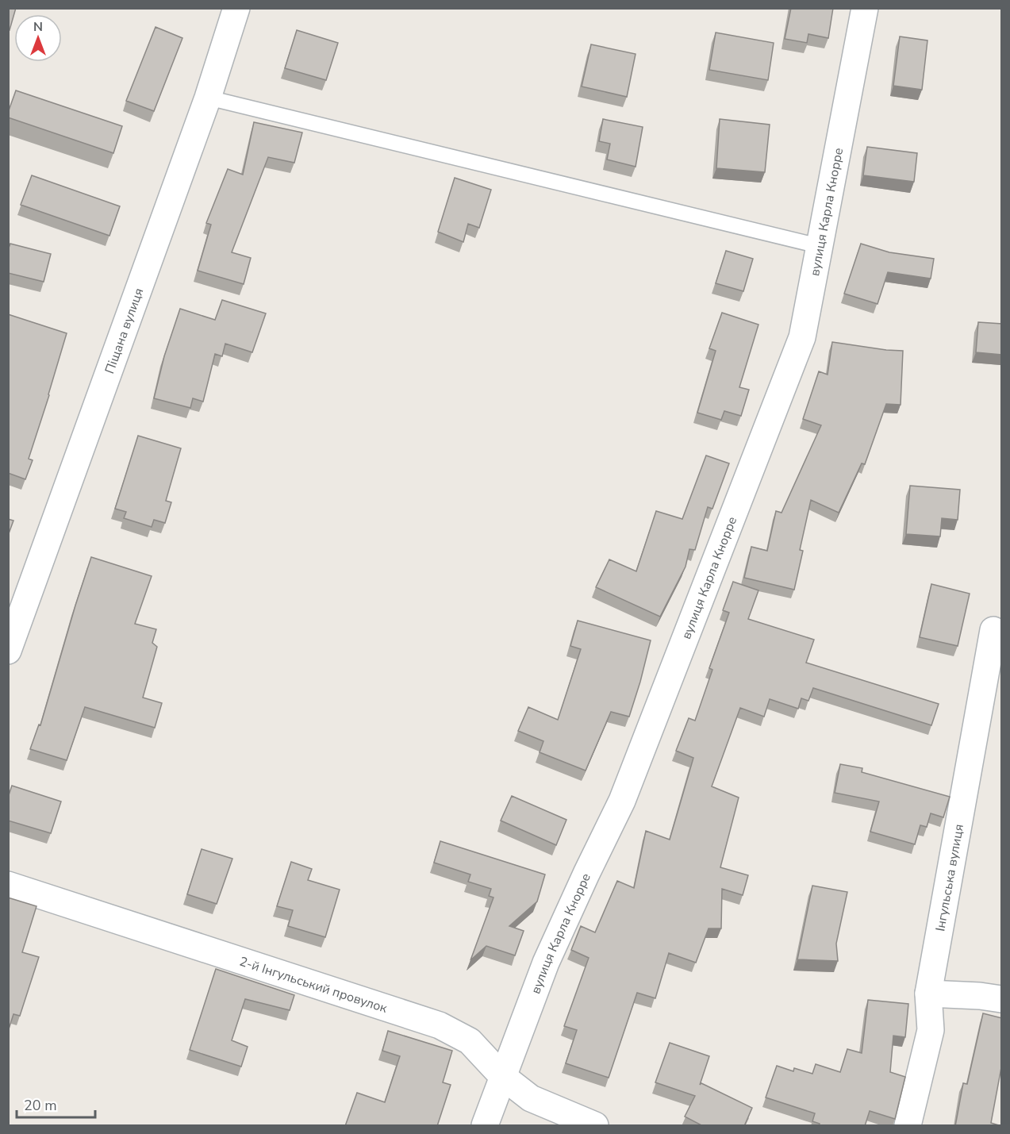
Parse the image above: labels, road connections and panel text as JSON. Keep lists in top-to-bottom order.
{
  "streets": {
    "street": [
      "вулиця Карла Кнорре",
      "Піщана вулиця",
      "Інгульська вулиця",
      "2-й Інгульський провулок"
    ]
  },
  "crossings": [
    ["вулиця Карла Кнорре", "2-й Інгульський провулок"]
  ],
  "scale_bar": "20 m",
  "north": "top"
}
